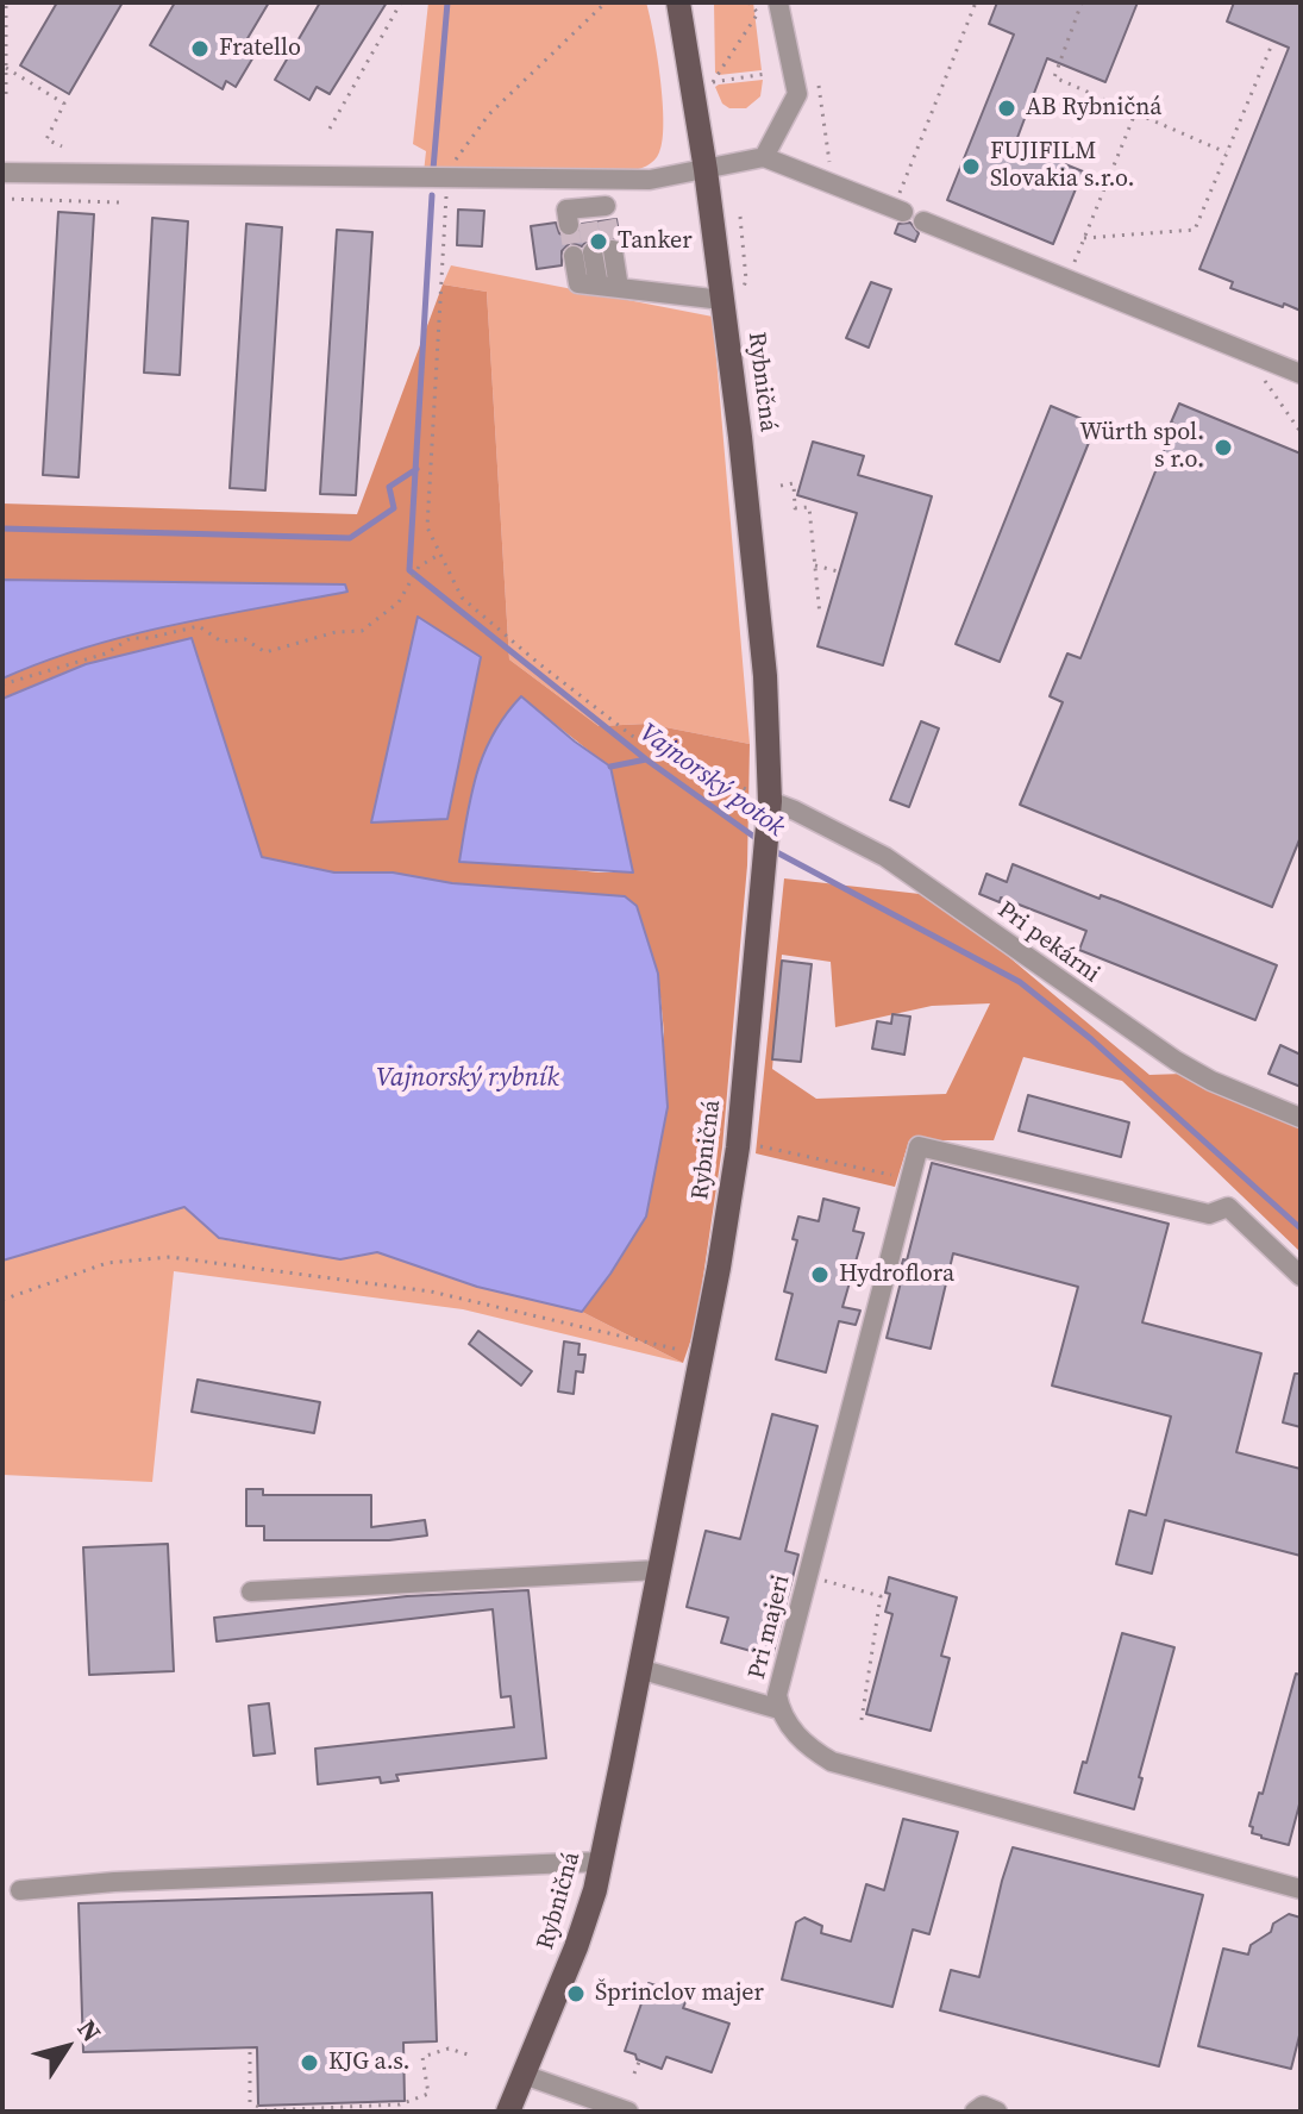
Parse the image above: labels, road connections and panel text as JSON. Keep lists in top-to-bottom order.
{
  "streets": {
    "main road": ["Rybničná"],
    "street": ["Pri pekárni", "Pri majeri"]
  },
  "crossings": [
    ["Rybničná", "Pri pekárni"]
  ],
  "water": ["Vajnorský potok", "Vajnorský rybník"],
  "places": [
    "Fratello",
    "AB Rybničná",
    "FUJIFILM Slovakia s.r.o.",
    "Tanker",
    "Würth spol. s r.o.",
    "Hydroflora",
    "Šprinclov majer",
    "KJG a.s."
  ],
  "north": "top right"
}
